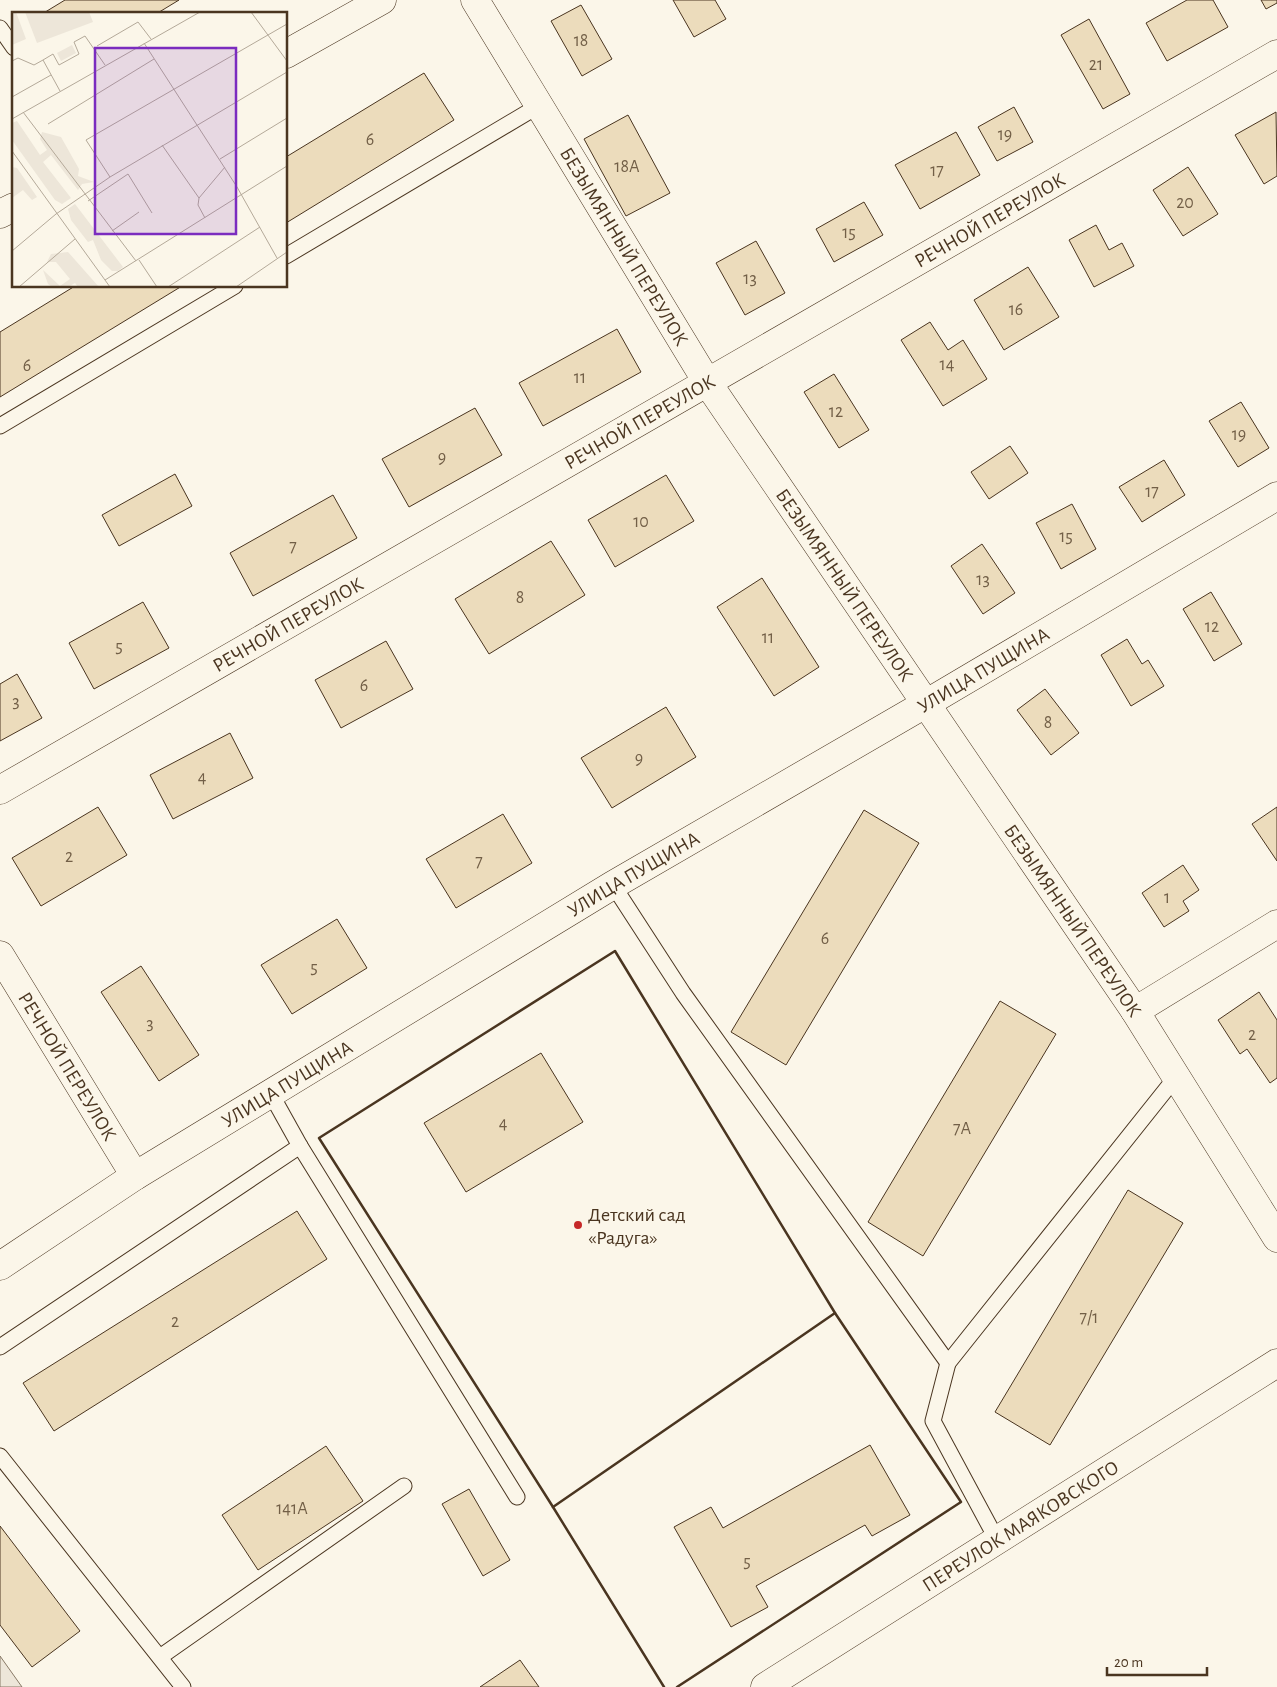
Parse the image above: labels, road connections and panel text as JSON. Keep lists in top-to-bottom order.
{
  "streets": {
    "street": [
      "РЕЧНОЙ ПЕРЕУЛОК",
      "БЕЗЫМЯННЫЙ ПЕРЕУЛОК",
      "УЛИЦА ПУЩИНА",
      "ПЕРЕУЛОК МАЯКОВСКОГО"
    ]
  },
  "crossings": [
    ["РЕЧНОЙ ПЕРЕУЛОК", "БЕЗЫМЯННЫЙ ПЕРЕУЛОК"],
    ["РЕЧНОЙ ПЕРЕУЛОК", "УЛИЦА ПУЩИНА"],
    ["БЕЗЫМЯННЫЙ ПЕРЕУЛОК", "УЛИЦА ПУЩИНА"]
  ],
  "places": ["Детский сад «Радуга»"],
  "house_numbers": [
    "18",
    "21",
    "19",
    "6",
    "18А",
    "17",
    "20",
    "15",
    "13",
    "16",
    "14",
    "6",
    "11",
    "12",
    "19",
    "9",
    "17",
    "10",
    "15",
    "7",
    "13",
    "8",
    "12",
    "11",
    "5",
    "6",
    "3",
    "8",
    "9",
    "4",
    "2",
    "7",
    "1",
    "6",
    "5",
    "3",
    "2",
    "4",
    "7А",
    "7/1",
    "2",
    "141А",
    "5"
  ],
  "scale_bar": "20 m"
}
